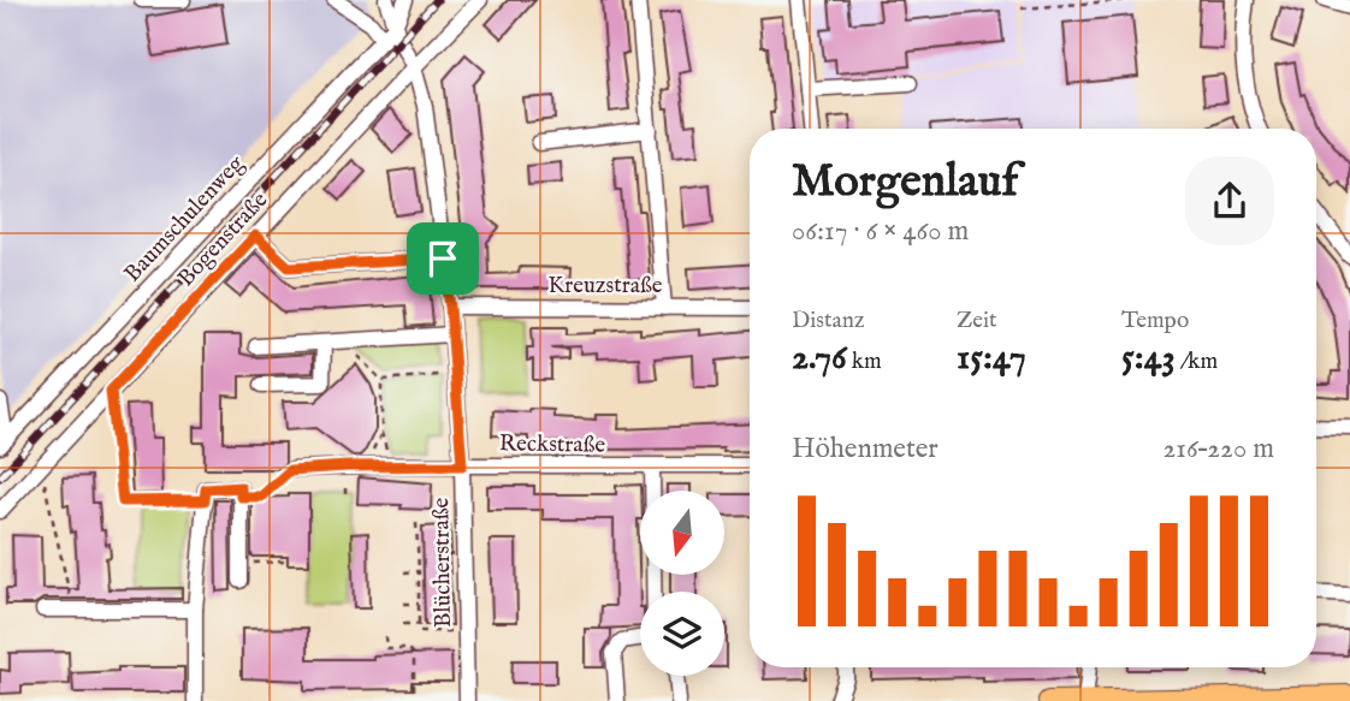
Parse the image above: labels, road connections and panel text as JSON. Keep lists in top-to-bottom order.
{
  "streets": {
    "street": [
      "Baumschulenweg",
      "Bogenstraße",
      "Kreuzstraße",
      "Reckstraße",
      "Blücherstraße"
    ]
  },
  "crossings": [
    ["Baumschulenweg", "Blücherstraße"],
    ["Bogenstraße", "Blücherstraße"],
    ["Kreuzstraße", "Blücherstraße"],
    ["Reckstraße", "Blücherstraße"]
  ],
  "north": "bottom",
  "page": {
    "heading": ["Morgenlauf", "06:17 · 6 × 460 m"],
    "stats": [
      ["Distanz", "2.76 km"],
      ["Zeit", "15:47"],
      ["Tempo", "5:43 /km"]
    ],
    "chart": ["Höhenmeter", "216–220 m"]
  }
}
